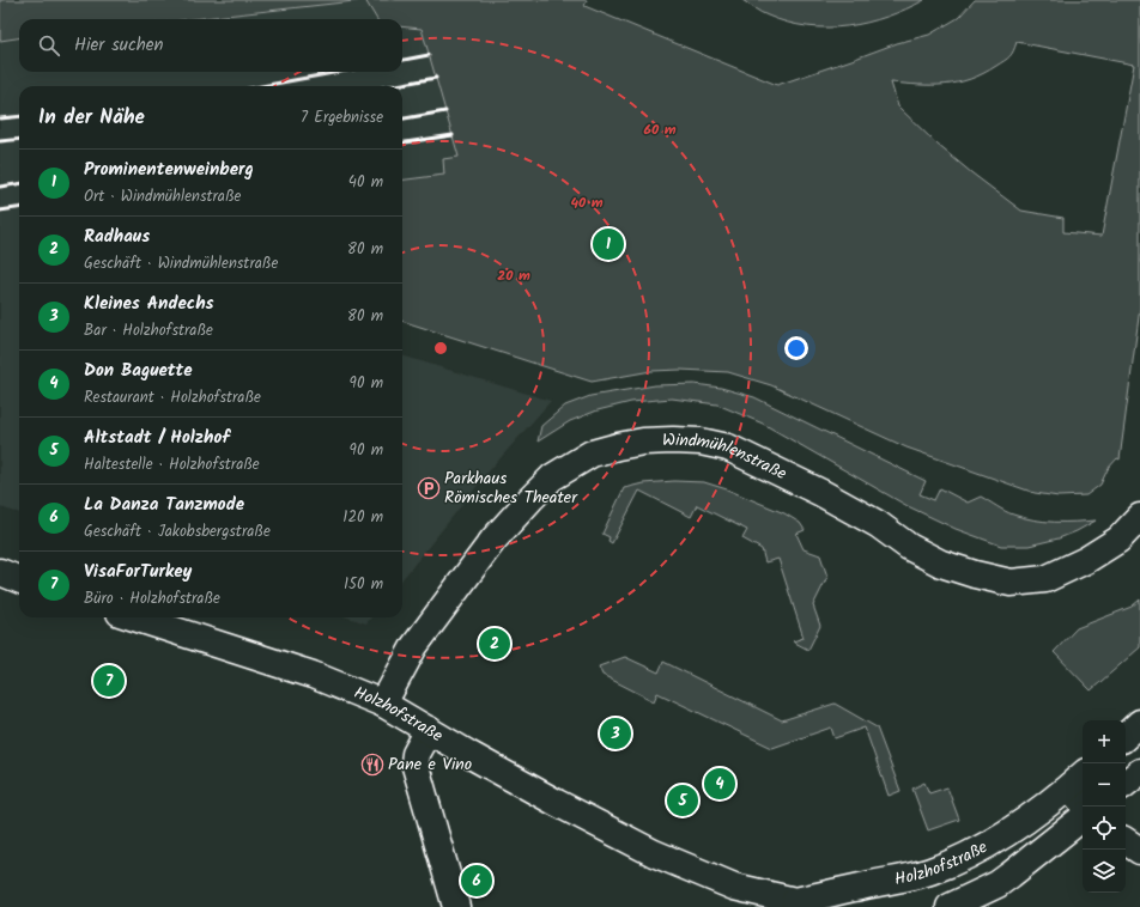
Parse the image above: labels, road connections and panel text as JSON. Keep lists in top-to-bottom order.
{
  "streets": {
    "street": ["Windmühlenstraße", "Holzhofstraße"]
  },
  "crossings": [
    ["Windmühlenstraße", "Holzhofstraße"]
  ],
  "places": {
    "parking": ["Parkhaus Römisches Theater"],
    "restaurant": ["Pane e Vino"]
  },
  "page": {
    "search": "Hier suchen",
    "heading": ["In der Nähe", "7 Ergebnisse"],
    "list": [
      {
        "mark": "1",
        "name": "Prominentenweinberg",
        "note": "Ort · Windmühlenstraße",
        "value": "40 m"
      },
      {
        "mark": "2",
        "name": "Radhaus",
        "note": "Geschäft · Windmühlenstraße",
        "value": "80 m"
      },
      {
        "mark": "3",
        "name": "Kleines Andechs",
        "note": "Bar · Holzhofstraße",
        "value": "80 m"
      },
      {
        "mark": "4",
        "name": "Don Baguette",
        "note": "Restaurant · Holzhofstraße",
        "value": "90 m"
      },
      {
        "mark": "5",
        "name": "Altstadt / Holzhof",
        "note": "Haltestelle · Holzhofstraße",
        "value": "90 m"
      },
      {
        "mark": "6",
        "name": "La Danza Tanzmode",
        "note": "Geschäft · Jakobsbergstraße",
        "value": "120 m"
      },
      {
        "mark": "7",
        "name": "VisaForTurkey",
        "note": "Büro · Holzhofstraße",
        "value": "150 m"
      }
    ],
    "pins": [
      "1",
      "2",
      "7",
      "3",
      "4",
      "5",
      "6"
    ],
    "map_buttons": ["+", "−"]
  },
  "rings": ["60 m", "40 m", "20 m"]
}
